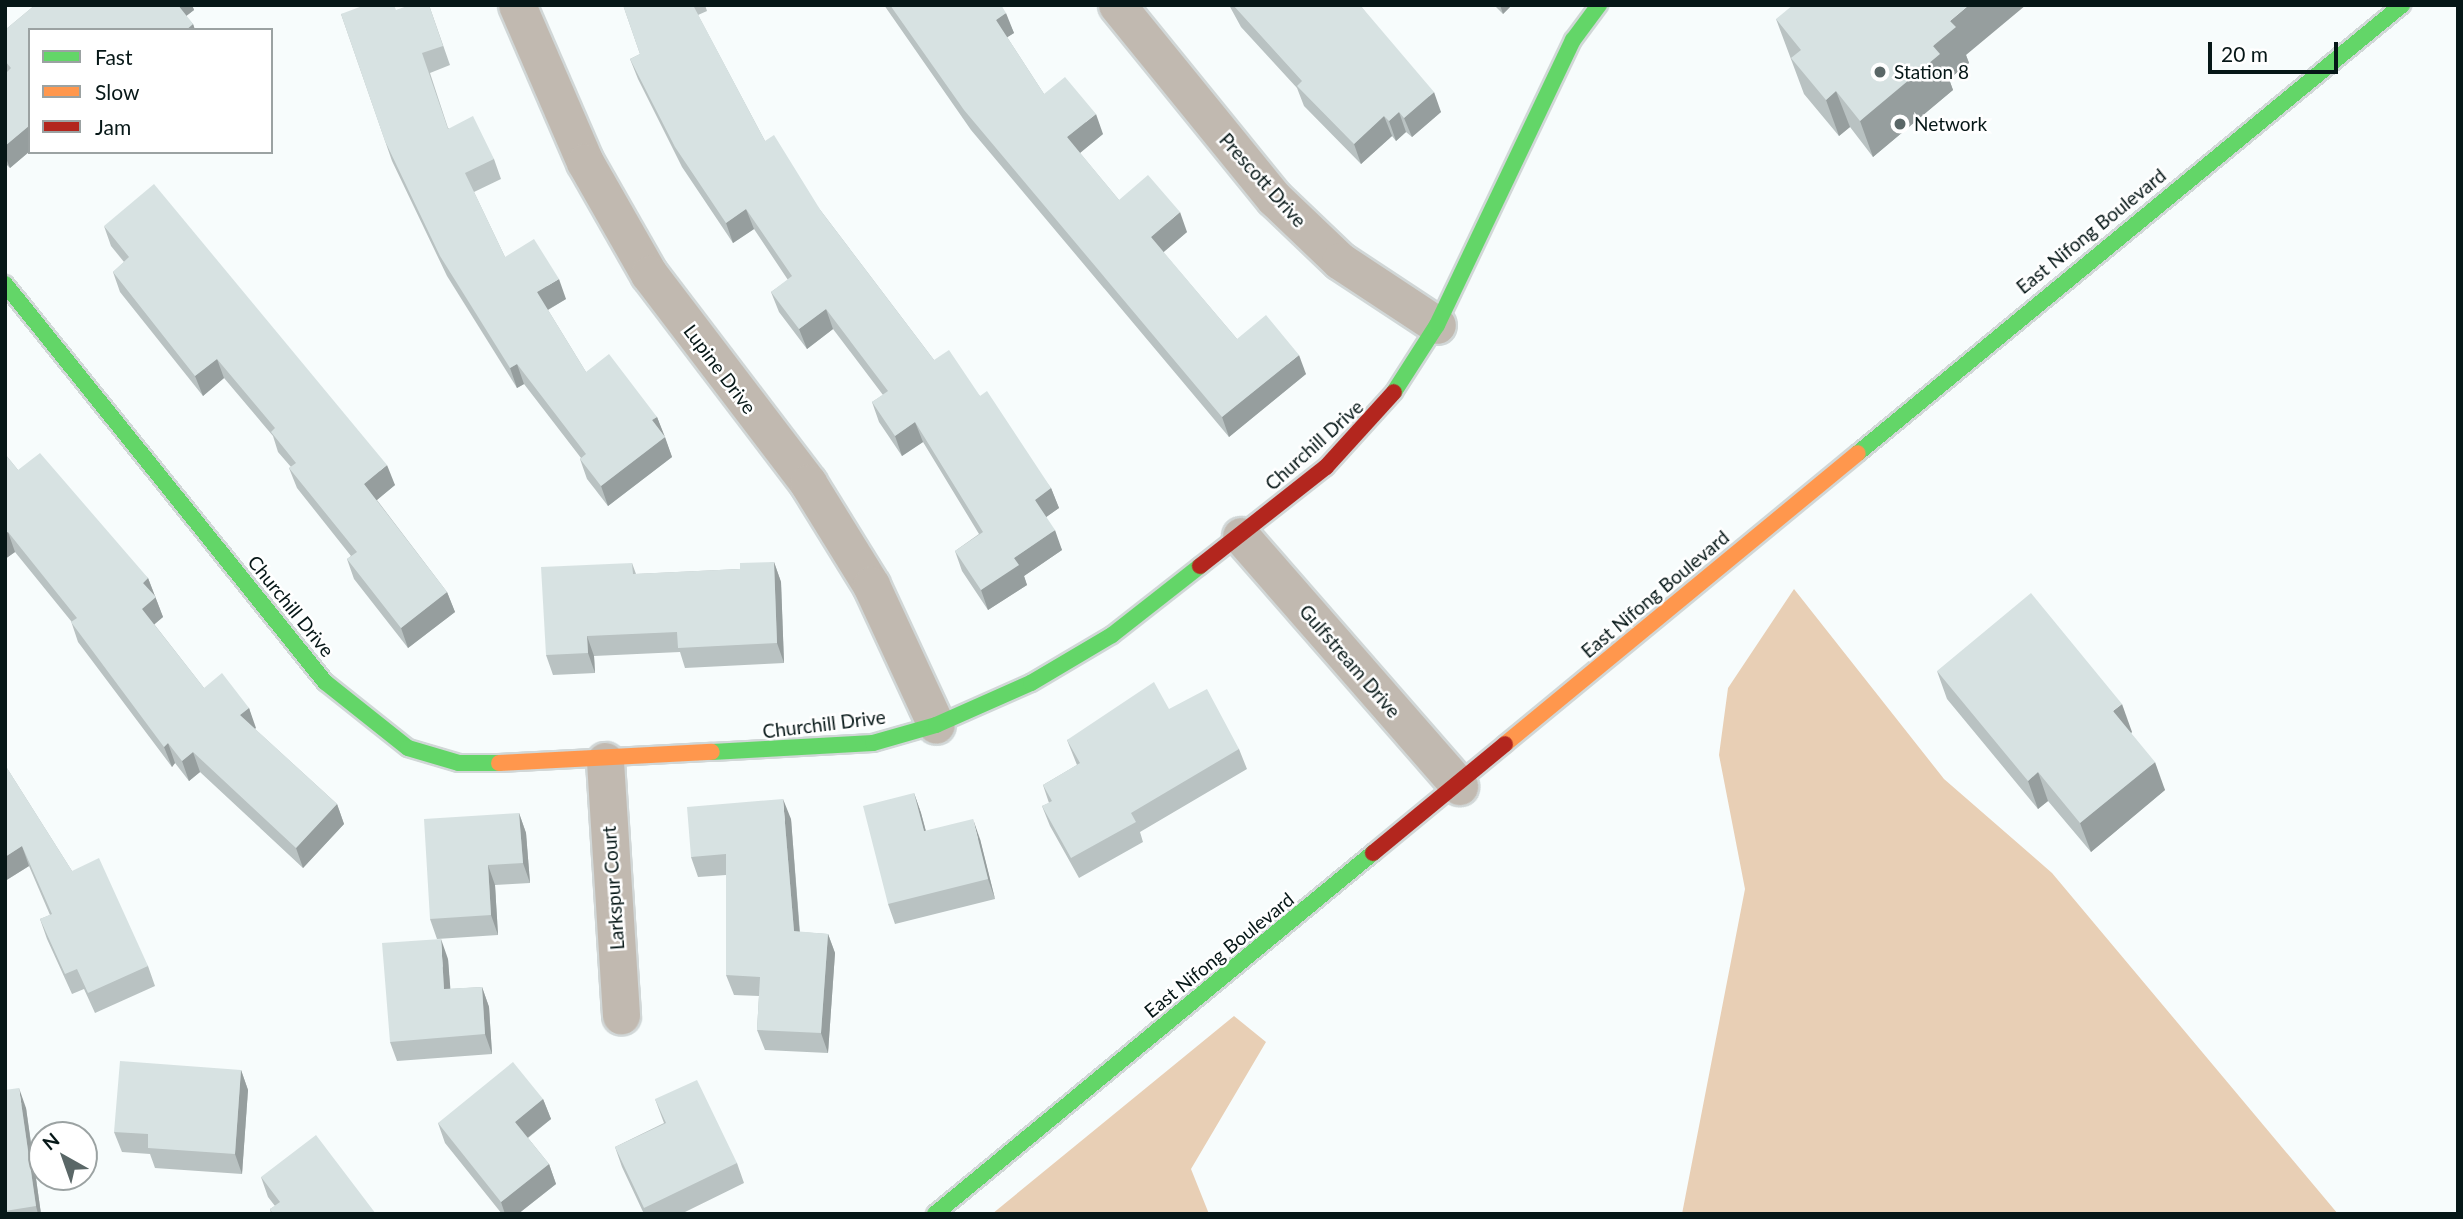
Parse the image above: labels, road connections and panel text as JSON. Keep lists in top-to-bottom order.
{
  "streets": {
    "street": [
      "Prescott Drive",
      "East Nifong Boulevard",
      "Lupine Drive",
      "Churchill Drive",
      "Gulfstream Drive",
      "Larkspur Court"
    ]
  },
  "crossings": [
    ["Prescott Drive", "Churchill Drive"],
    ["East Nifong Boulevard", "Gulfstream Drive"],
    ["Lupine Drive", "Churchill Drive"],
    ["Churchill Drive", "Gulfstream Drive"],
    ["Churchill Drive", "Larkspur Court"]
  ],
  "places": ["Station 8", "Network"],
  "legend": ["Fast", "Slow", "Jam"],
  "scale_bar": "20 m",
  "north": "top left"
}
